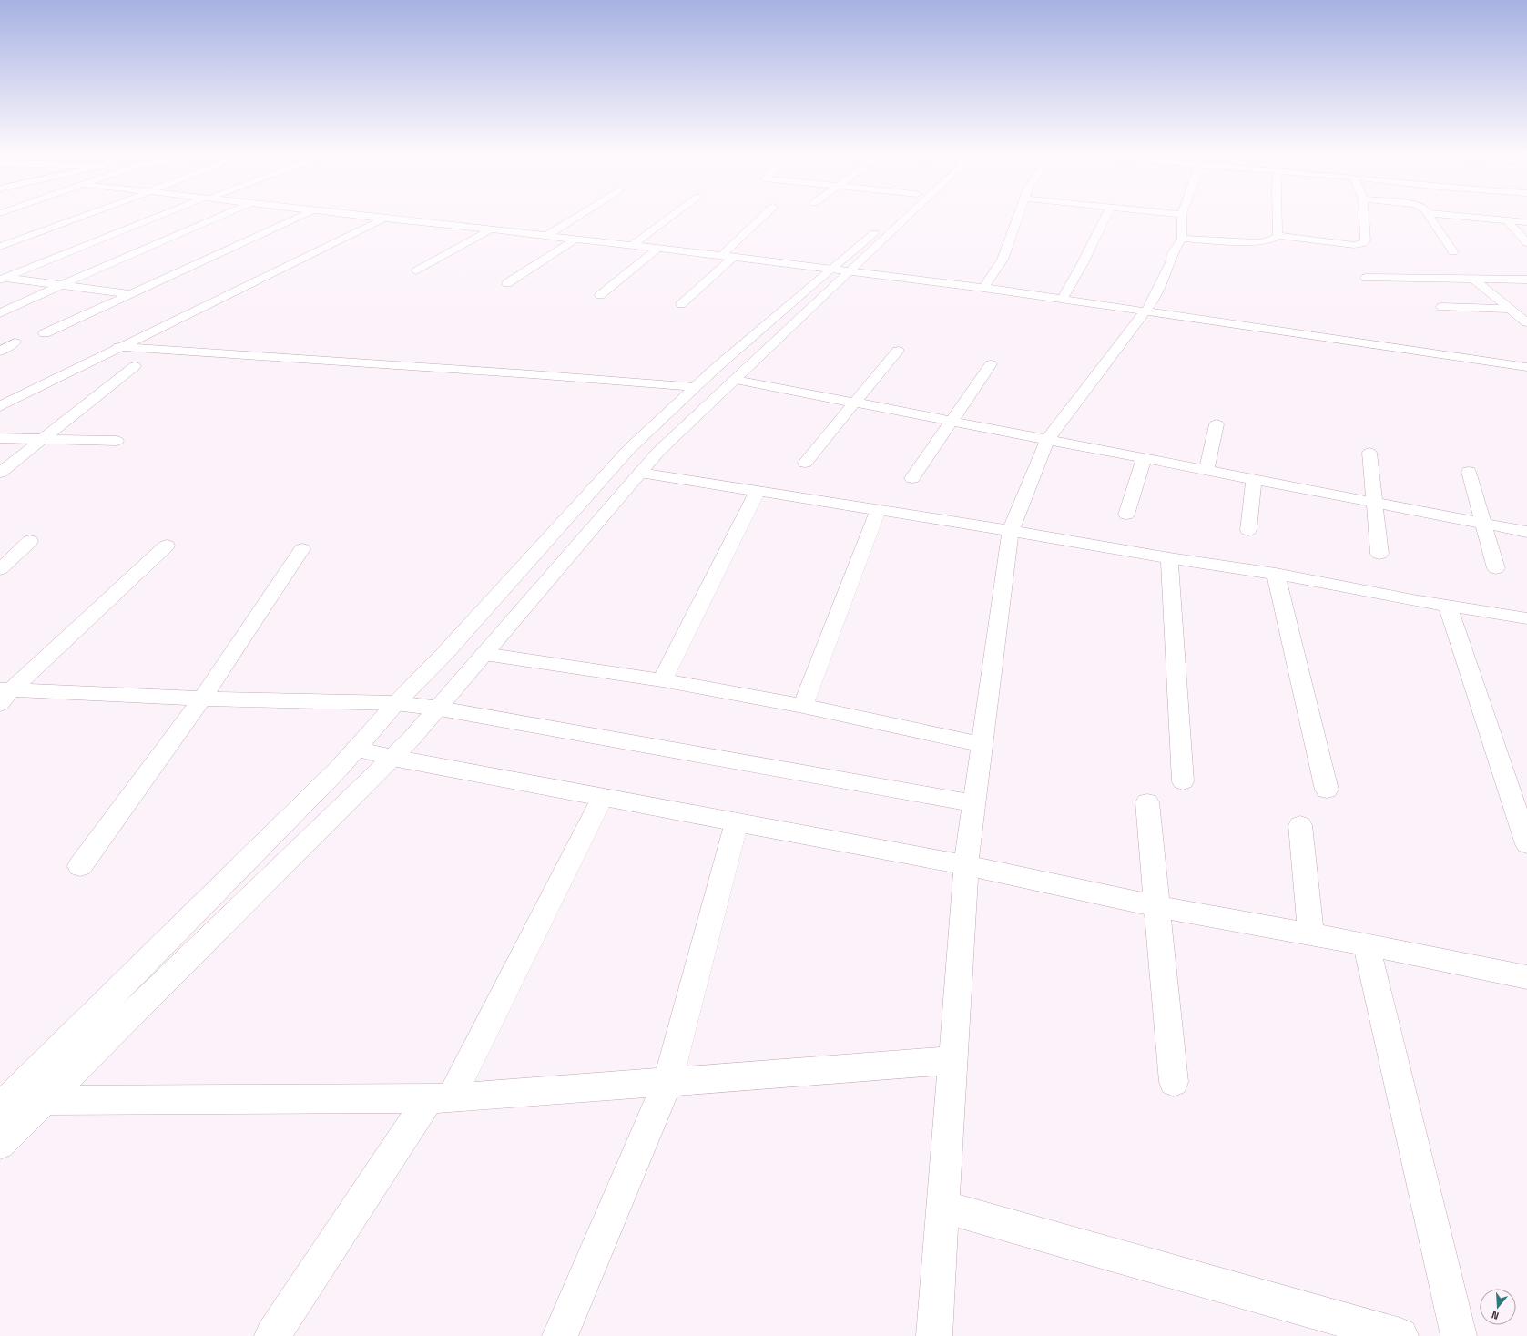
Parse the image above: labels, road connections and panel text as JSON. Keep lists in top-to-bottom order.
{
  "north": "bottom"
}
